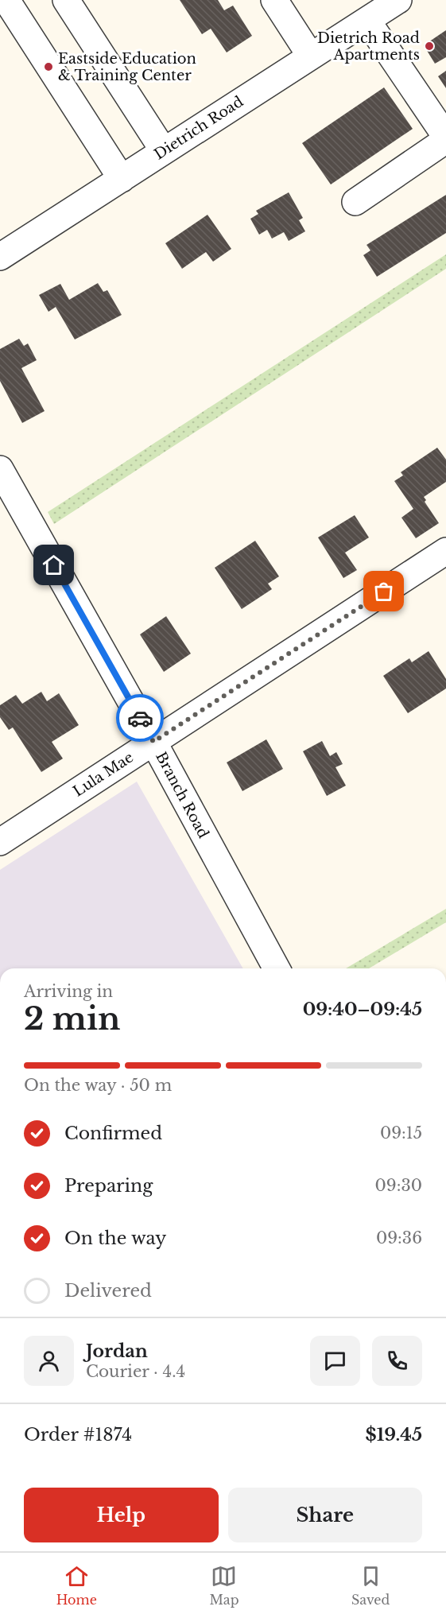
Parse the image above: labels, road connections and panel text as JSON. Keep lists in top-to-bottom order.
{
  "streets": {
    "street": ["Dietrich Road", "Lula Mae", "Branch Road"]
  },
  "crossings": [
    ["Lula Mae", "Branch Road"]
  ],
  "places": ["Dietrich Road Apartments", "Eastside Education & Training Center"],
  "page": {
    "heading": ["2 min", "Arriving in", "09:40–09:45"],
    "panel": [
      "Jordan",
      "Courier · 4.4",
      "Order #1874",
      "$19.45"
    ],
    "bar": "On the way · 50 m",
    "list": [
      ["Confirmed", "09:15"],
      ["Preparing", "09:30"],
      ["On the way", "09:36"],
      "Delivered"
    ],
    "buttons": ["Help", "Share"],
    "tabs": ["Home", "Map", "Saved"]
  }
}
